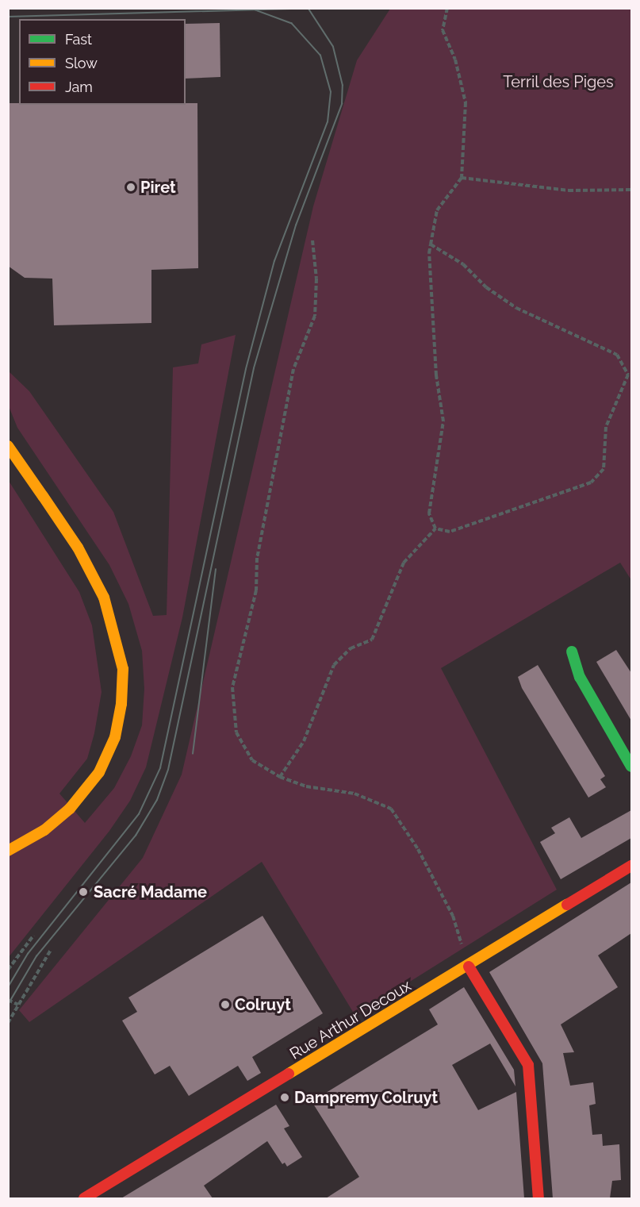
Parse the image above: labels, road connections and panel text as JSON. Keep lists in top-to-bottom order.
{
  "streets": {
    "main road": ["Rue Arthur Decoux"]
  },
  "parks": ["Terril des Piges"],
  "places": [
    "Piret",
    "Sacré Madame",
    "Colruyt",
    "Dampremy Colruyt"
  ],
  "legend": ["Fast", "Slow", "Jam"]
}
